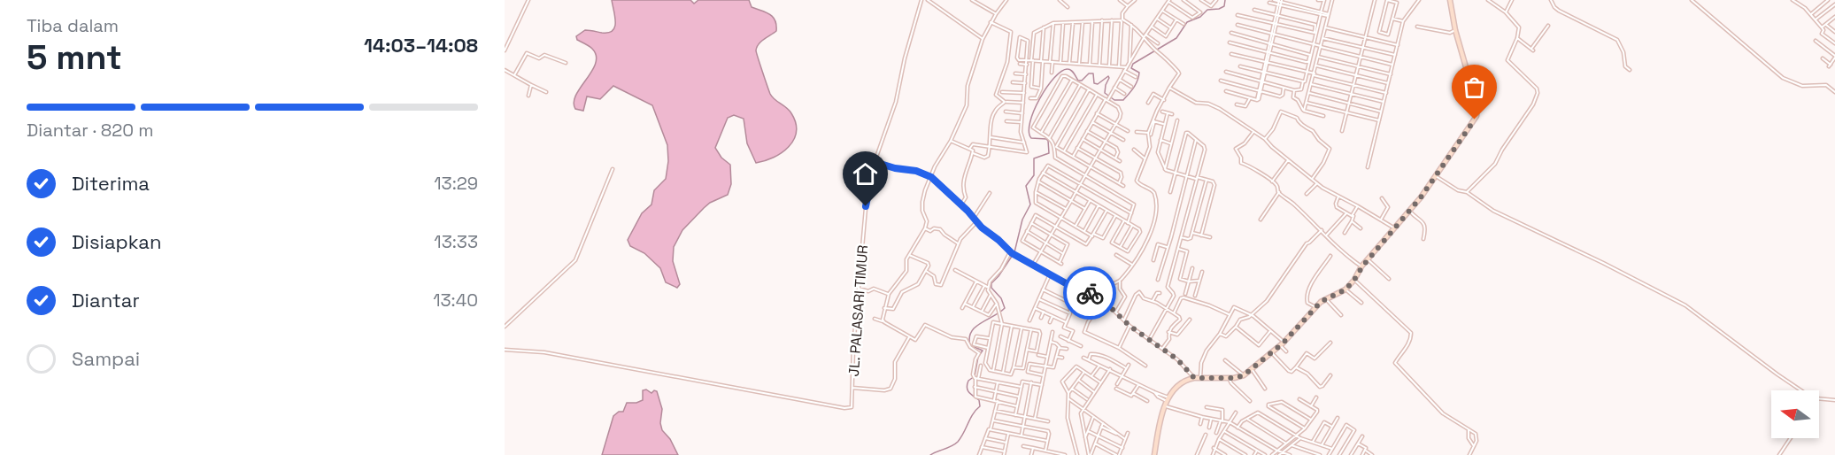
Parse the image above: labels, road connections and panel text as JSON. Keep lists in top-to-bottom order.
{
  "streets": {
    "street": ["JL. PALASARI TIMUR"]
  },
  "north": "left",
  "page": {
    "heading": ["5 mnt", "Tiba dalam", "14:03–14:08"],
    "bar": "Diantar · 820 m",
    "list": [
      ["Diterima", "13:29"],
      ["Disiapkan", "13:33"],
      ["Diantar", "13:40"],
      "Sampai"
    ]
  }
}
